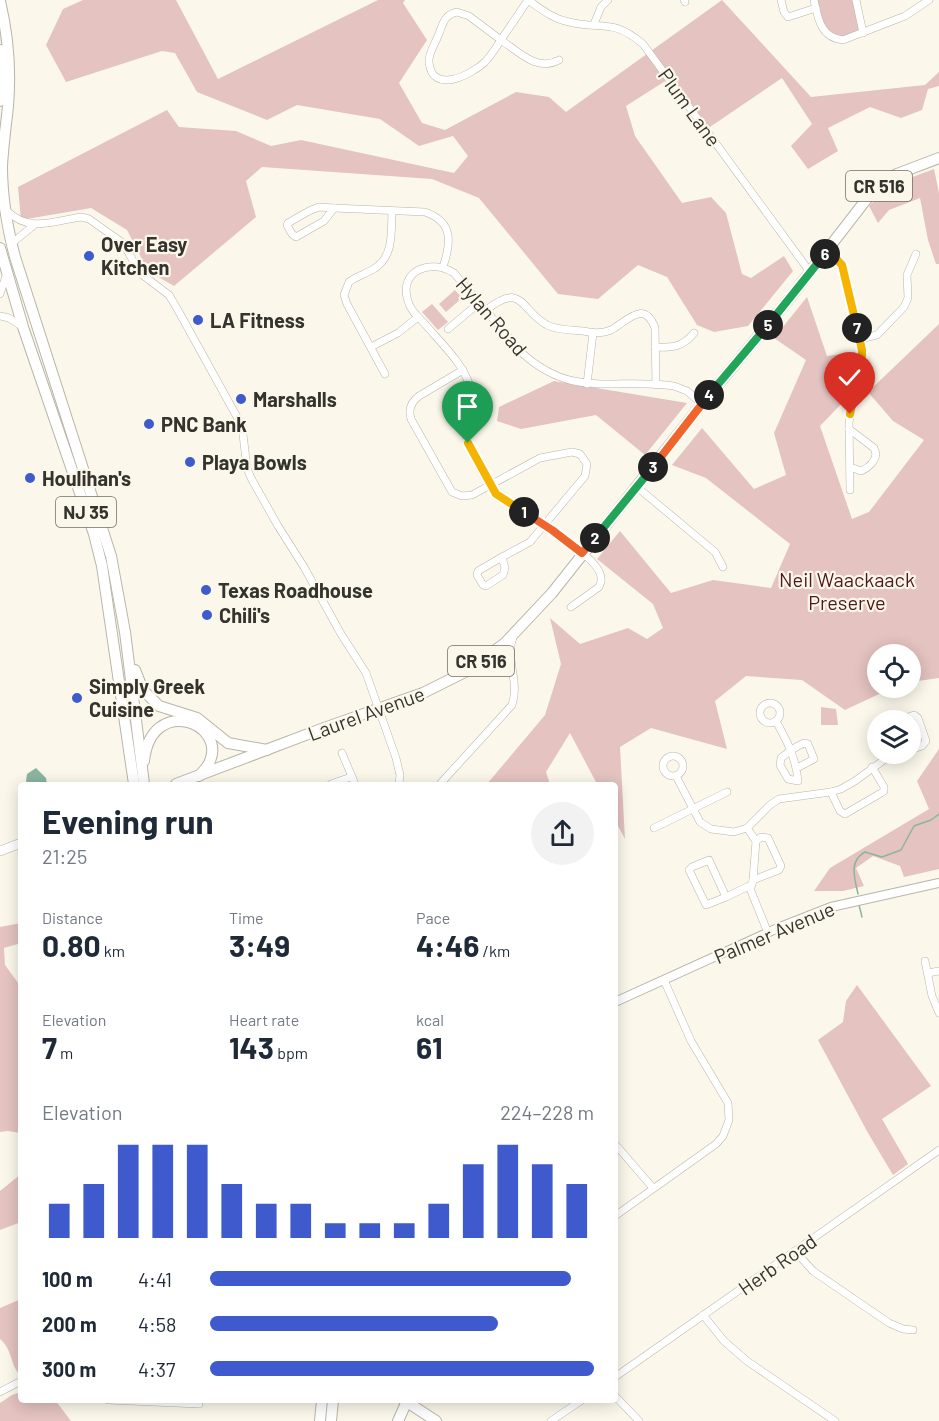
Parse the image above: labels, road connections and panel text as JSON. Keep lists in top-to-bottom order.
{
  "streets": {
    "main road": ["CR 516", "NJ 35", "Laurel Avenue"],
    "street": [
      "Plum Lane",
      "Hylan Road",
      "Palmer Avenue",
      "Herb Road"
    ]
  },
  "crossings": [
    ["Plum Lane", "Laurel Avenue"],
    ["Hylan Road", "Laurel Avenue"]
  ],
  "parks": ["Neil Waackaack Preserve"],
  "places": [
    "Over Easy Kitchen",
    "LA Fitness",
    "Marshalls",
    "PNC Bank",
    "Playa Bowls",
    "Houlihan's",
    "Texas Roadhouse",
    "Chili's",
    "Simply Greek Cuisine"
  ],
  "page": {
    "pins": [
      "6",
      "5",
      "7",
      "4",
      "3",
      "1",
      "2"
    ],
    "heading": ["Evening run", "21:25"],
    "stats": [
      ["Distance", "0.80 km"],
      ["Time", "3:49"],
      ["Pace", "4:46 /km"],
      ["Elevation", "7 m"],
      ["Heart rate", "143 bpm"],
      ["kcal", "61"]
    ],
    "chart": ["Elevation", "224–228 m"],
    "list": [
      {
        "name": "100 m",
        "note": "4:41"
      },
      {
        "name": "200 m",
        "note": "4:58"
      },
      {
        "name": "300 m",
        "note": "4:37"
      }
    ]
  }
}
